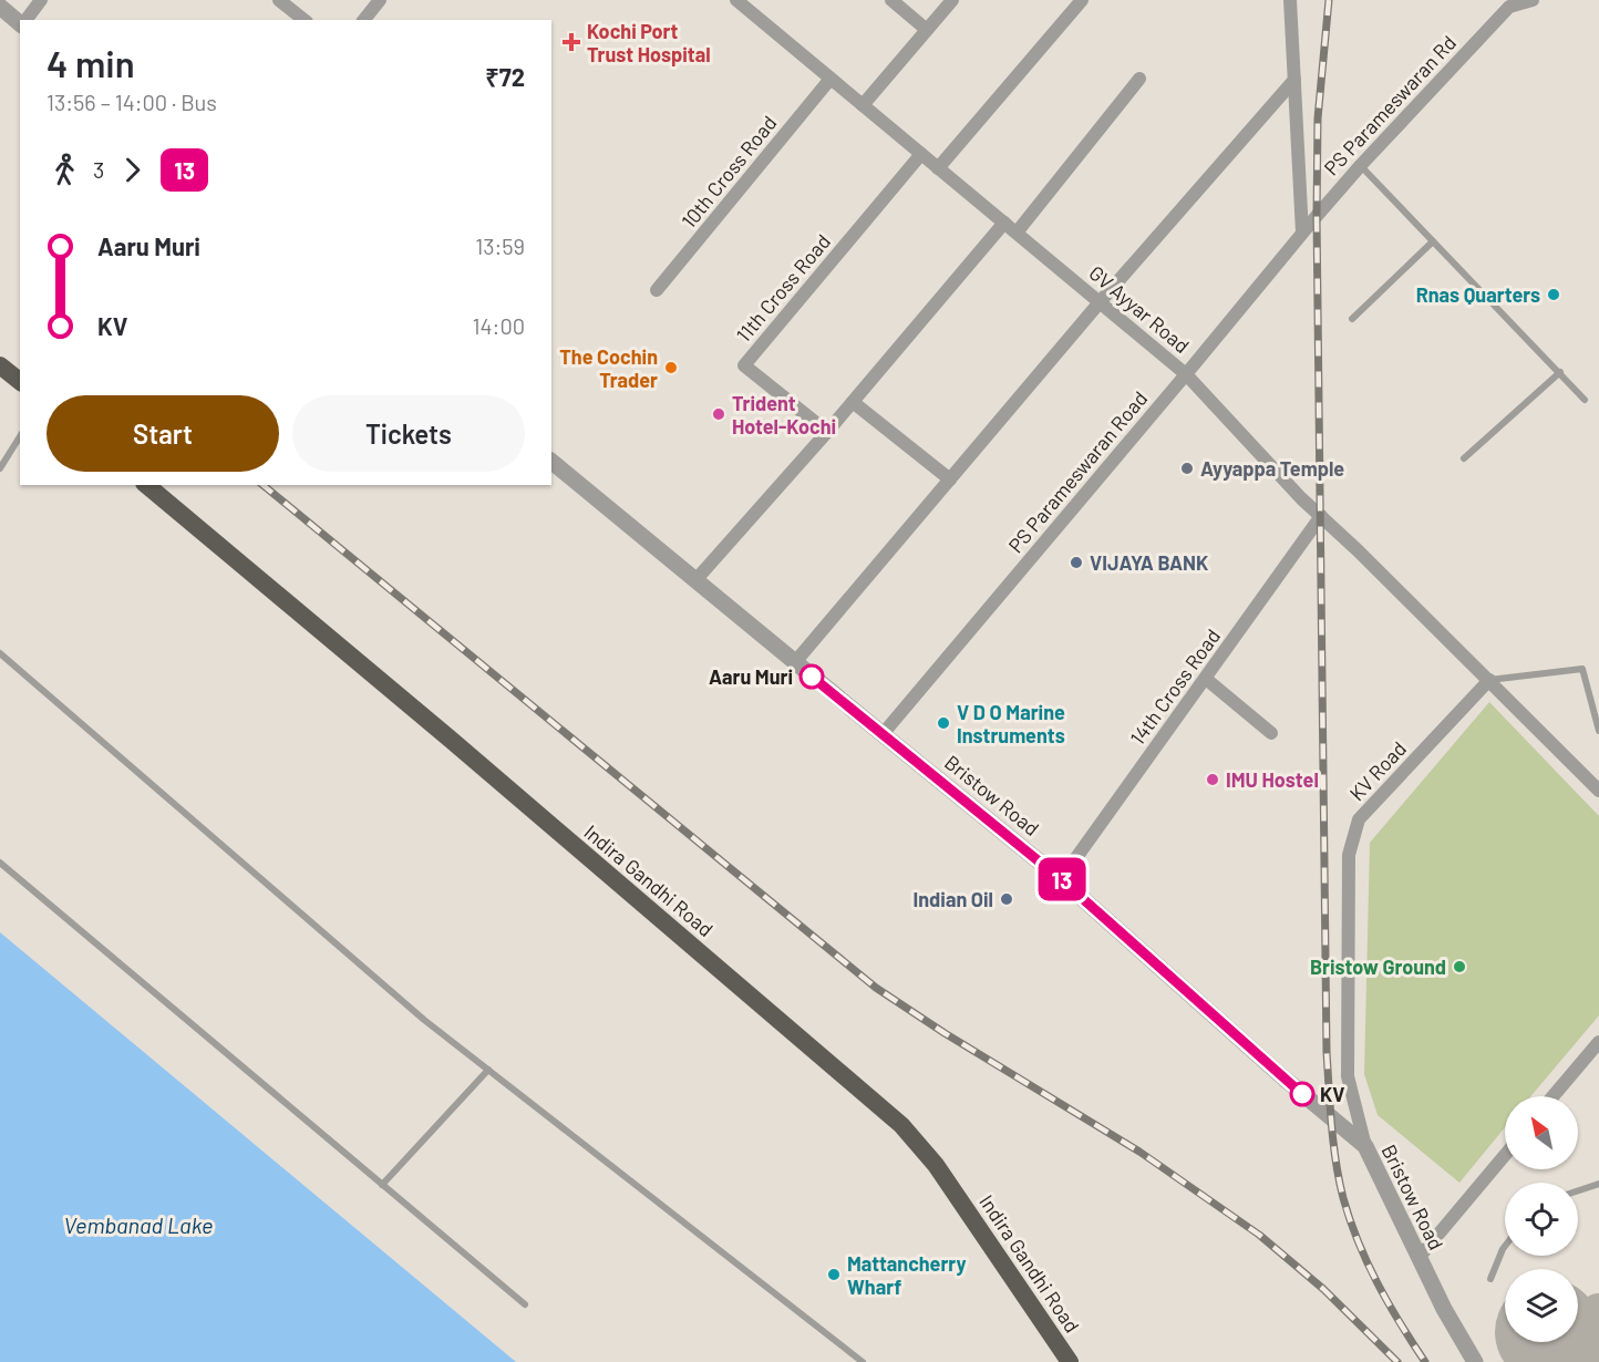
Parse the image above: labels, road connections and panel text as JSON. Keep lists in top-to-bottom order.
{
  "streets": {
    "highway": ["Indira Gandhi Road"],
    "street": [
      "PS Parameswaran Rd",
      "10th Cross Road",
      "11th Cross Road",
      "GV Ayyar Road",
      "PS Parameswaran Road",
      "14th Cross Road",
      "KV Road",
      "Bristow Road"
    ]
  },
  "crossings": [
    ["PS Parameswaran Rd", "PS Parameswaran Road"],
    ["10th Cross Road", "GV Ayyar Road"],
    ["11th Cross Road", "GV Ayyar Road"],
    ["GV Ayyar Road", "PS Parameswaran Road"],
    ["GV Ayyar Road", "14th Cross Road"],
    ["GV Ayyar Road", "KV Road"],
    ["PS Parameswaran Road", "Bristow Road"],
    ["14th Cross Road", "Bristow Road"],
    ["KV Road", "Bristow Road"]
  ],
  "water": ["Vembanad Lake"],
  "places": {
    "health": ["Kochi Port Trust Hospital"],
    "other": [
      "Rnas Quarters",
      "The Cochin Trader",
      "Trident Hotel-Kochi",
      "Ayyappa Temple",
      "VIJAYA BANK",
      "Aaru Muri",
      "V D O Marine Instruments",
      "IMU Hostel",
      "Indian Oil",
      "Bristow Ground",
      "KV",
      "Mattancherry Wharf"
    ]
  },
  "lines": ["bus line 13"],
  "north": "top left",
  "page": {
    "on_map": "13",
    "heading": ["4 min", "13:56 – 14:00 · Bus", "₹72"],
    "legs": ["3", "13"],
    "list": [
      {
        "name": "Aaru Muri",
        "value": "13:59"
      },
      {
        "name": "KV",
        "value": "14:00"
      }
    ],
    "buttons": ["Start", "Tickets"]
  }
}
